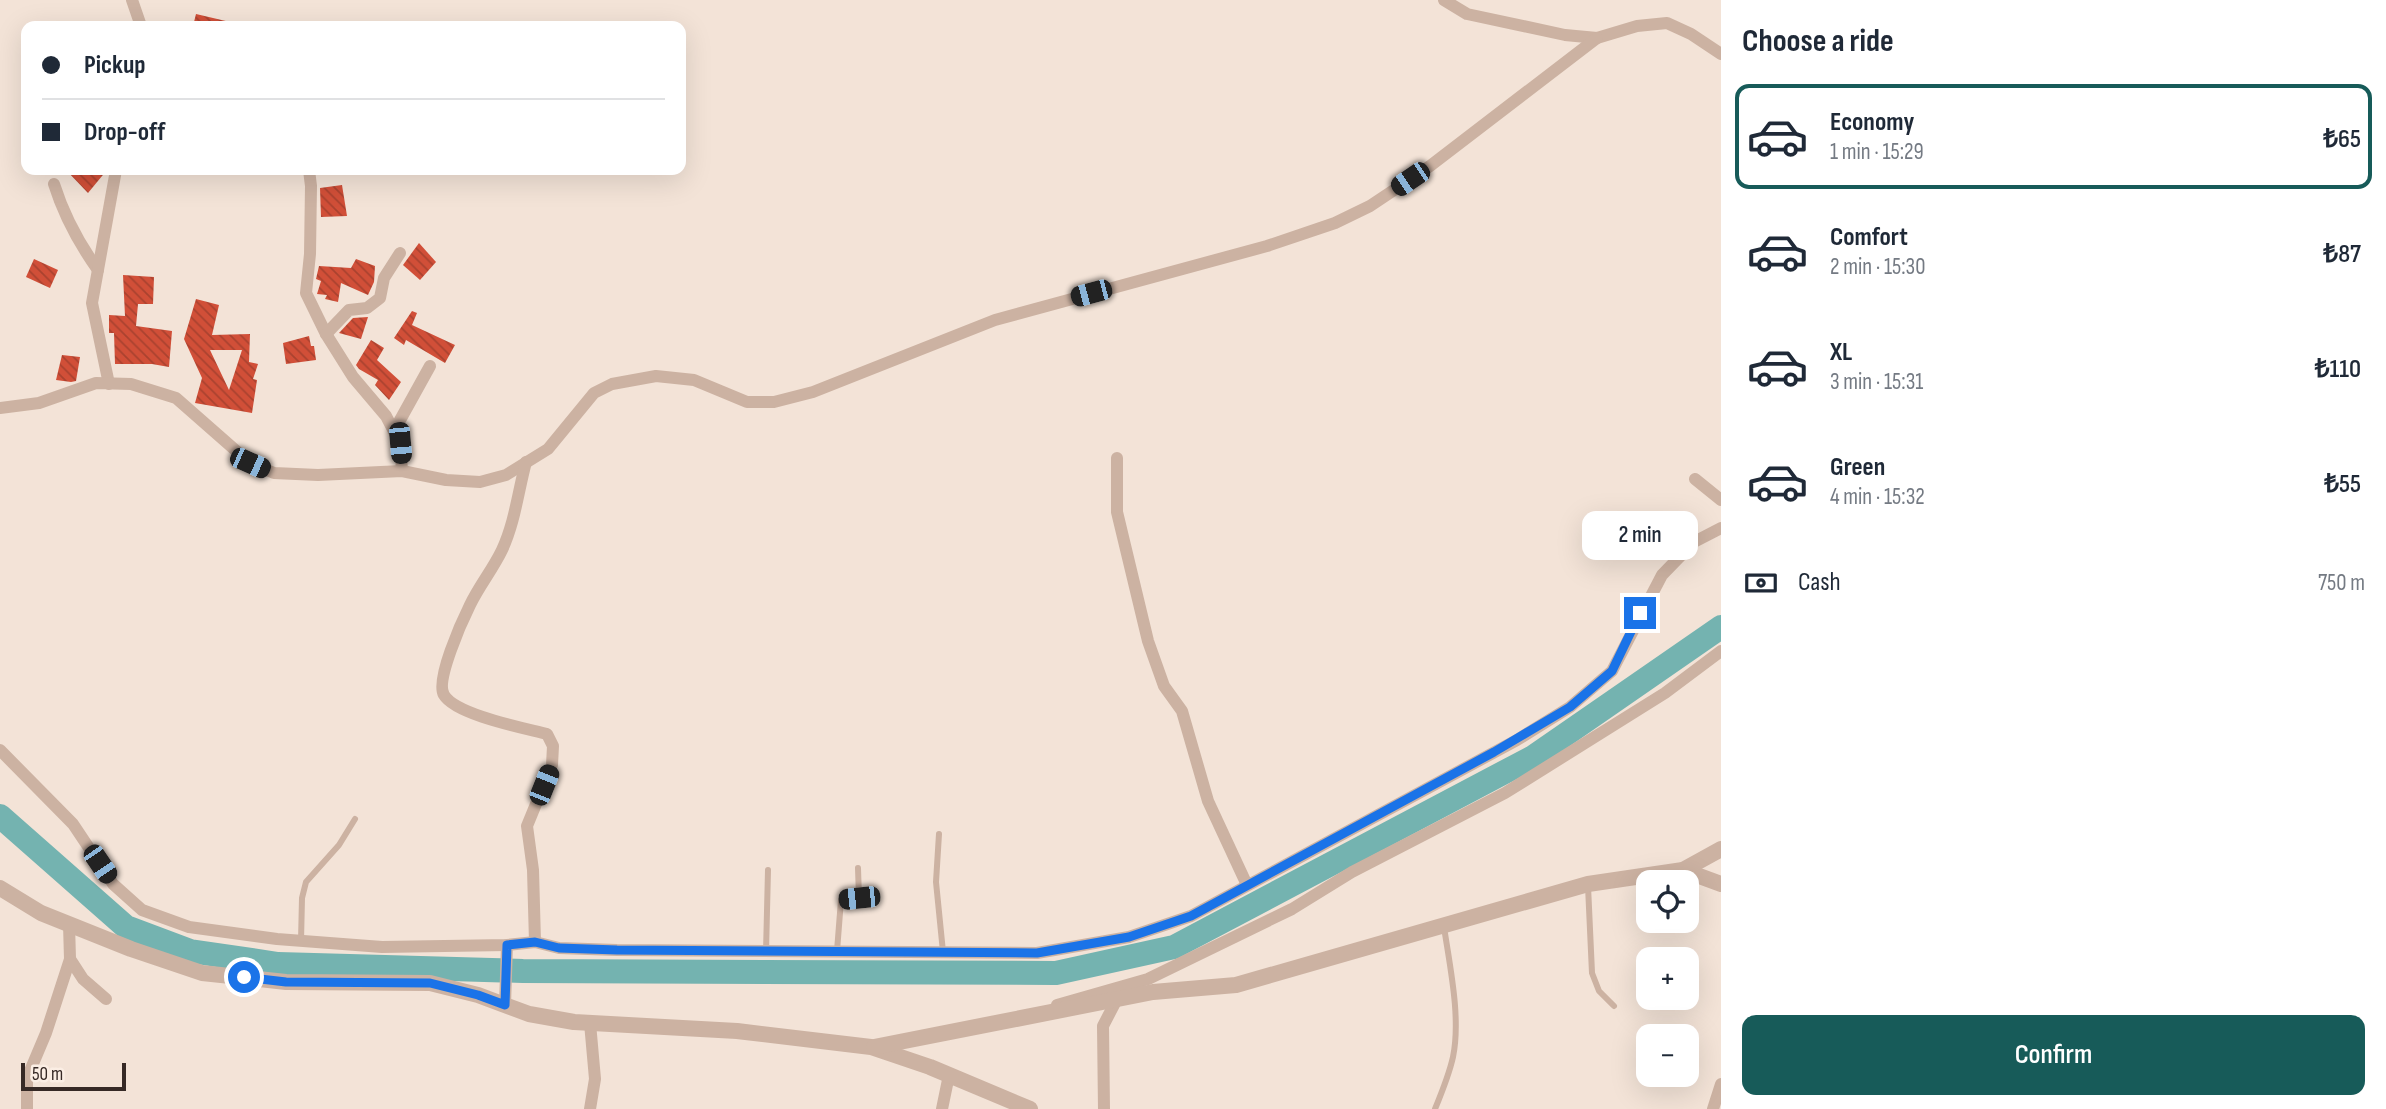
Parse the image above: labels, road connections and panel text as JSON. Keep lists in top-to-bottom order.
{
  "scale_bar": "50 m",
  "page": {
    "heading": "Choose a ride",
    "banner": ["Pickup", "Drop-off"],
    "list": [
      {
        "name": "Economy",
        "note": "1 min · 15:29",
        "value": "₺65"
      },
      {
        "name": "Comfort",
        "note": "2 min · 15:30",
        "value": "₺87"
      },
      {
        "name": "XL",
        "note": "3 min · 15:31",
        "value": "₺110"
      },
      {
        "name": "Green",
        "note": "4 min · 15:32",
        "value": "₺55"
      }
    ],
    "bubble": "2 min",
    "pay": ["Cash", "750 m"],
    "map_buttons": ["+", "−"],
    "buttons": "Confirm",
    "scale": "50 m"
  }
}
